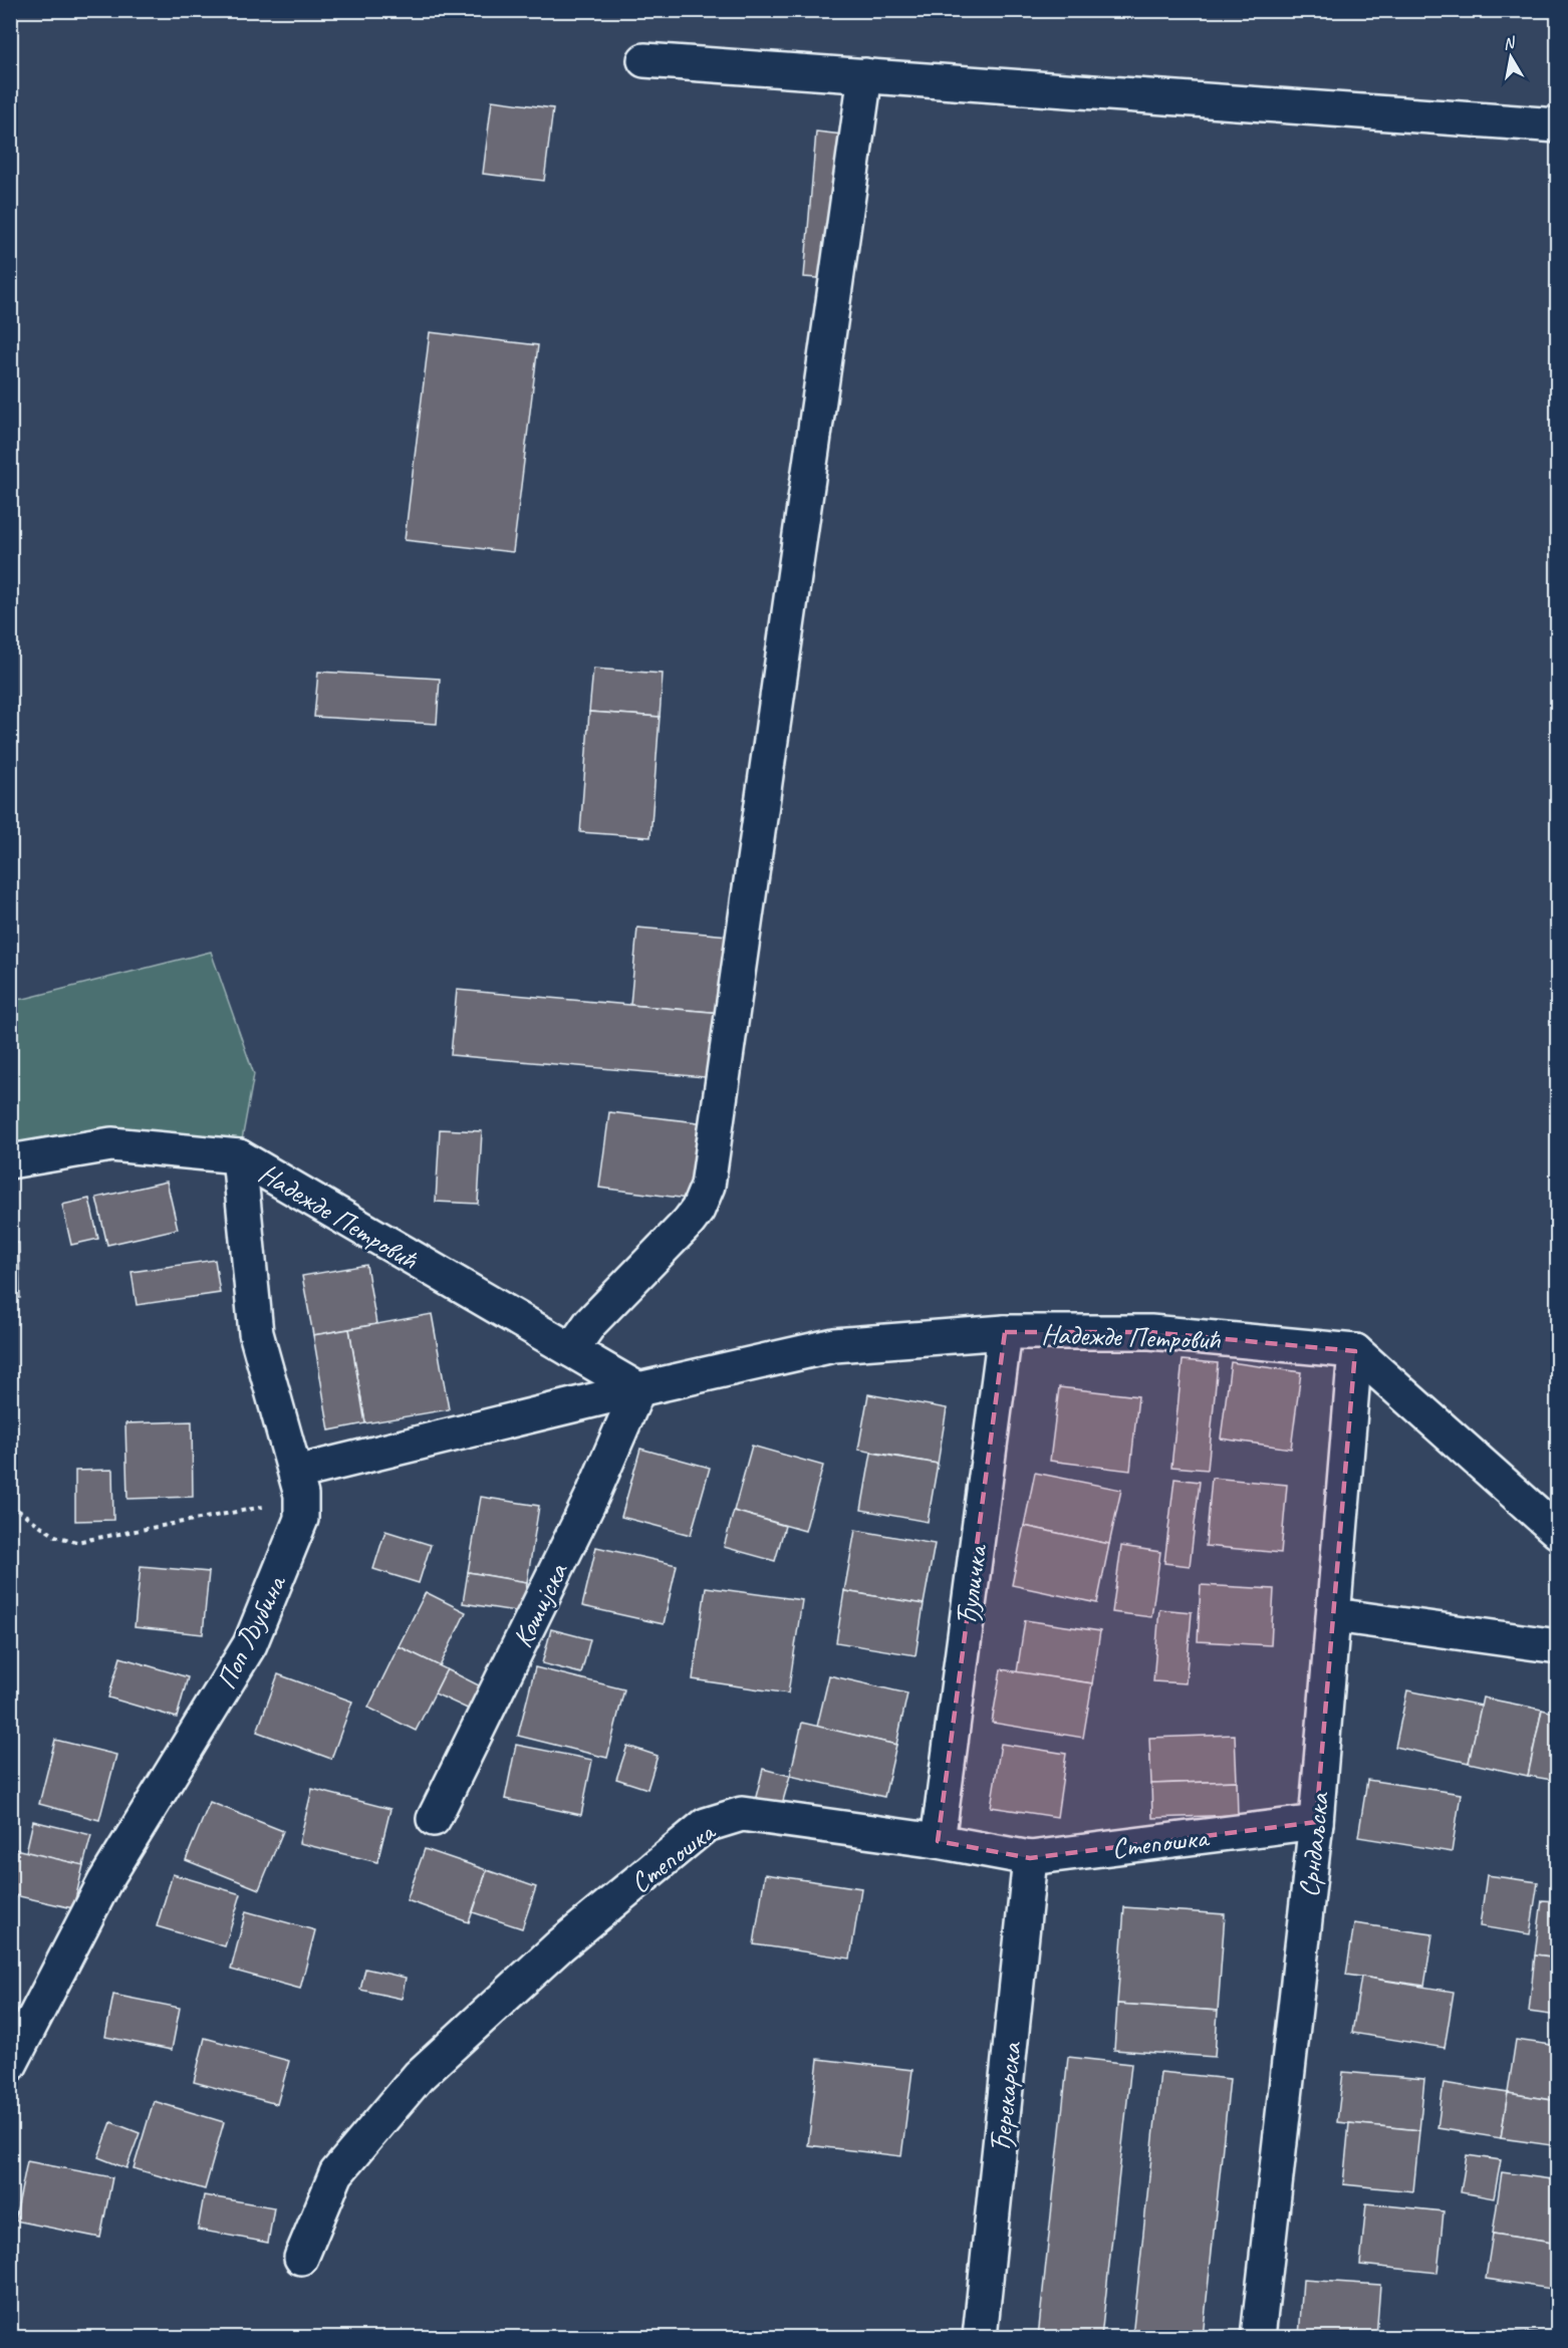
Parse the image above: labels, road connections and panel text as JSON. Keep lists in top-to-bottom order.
{
  "streets": {
    "street": [
      "Надежде Петровић",
      "Ђуличка",
      "Кошијска",
      "Поп Љубина",
      "Степошка",
      "Срндаљска",
      "Ђерекарска"
    ]
  },
  "crossings": [
    ["Надежде Петровић", "Ђуличка"],
    ["Надежде Петровић", "Кошијска"],
    ["Надежде Петровић", "Поп Љубина"],
    ["Надежде Петровић", "Срндаљска"],
    ["Ђуличка", "Степошка"],
    ["Степошка", "Срндаљска"],
    ["Степошка", "Ђерекарска"]
  ],
  "north": "top"
}
